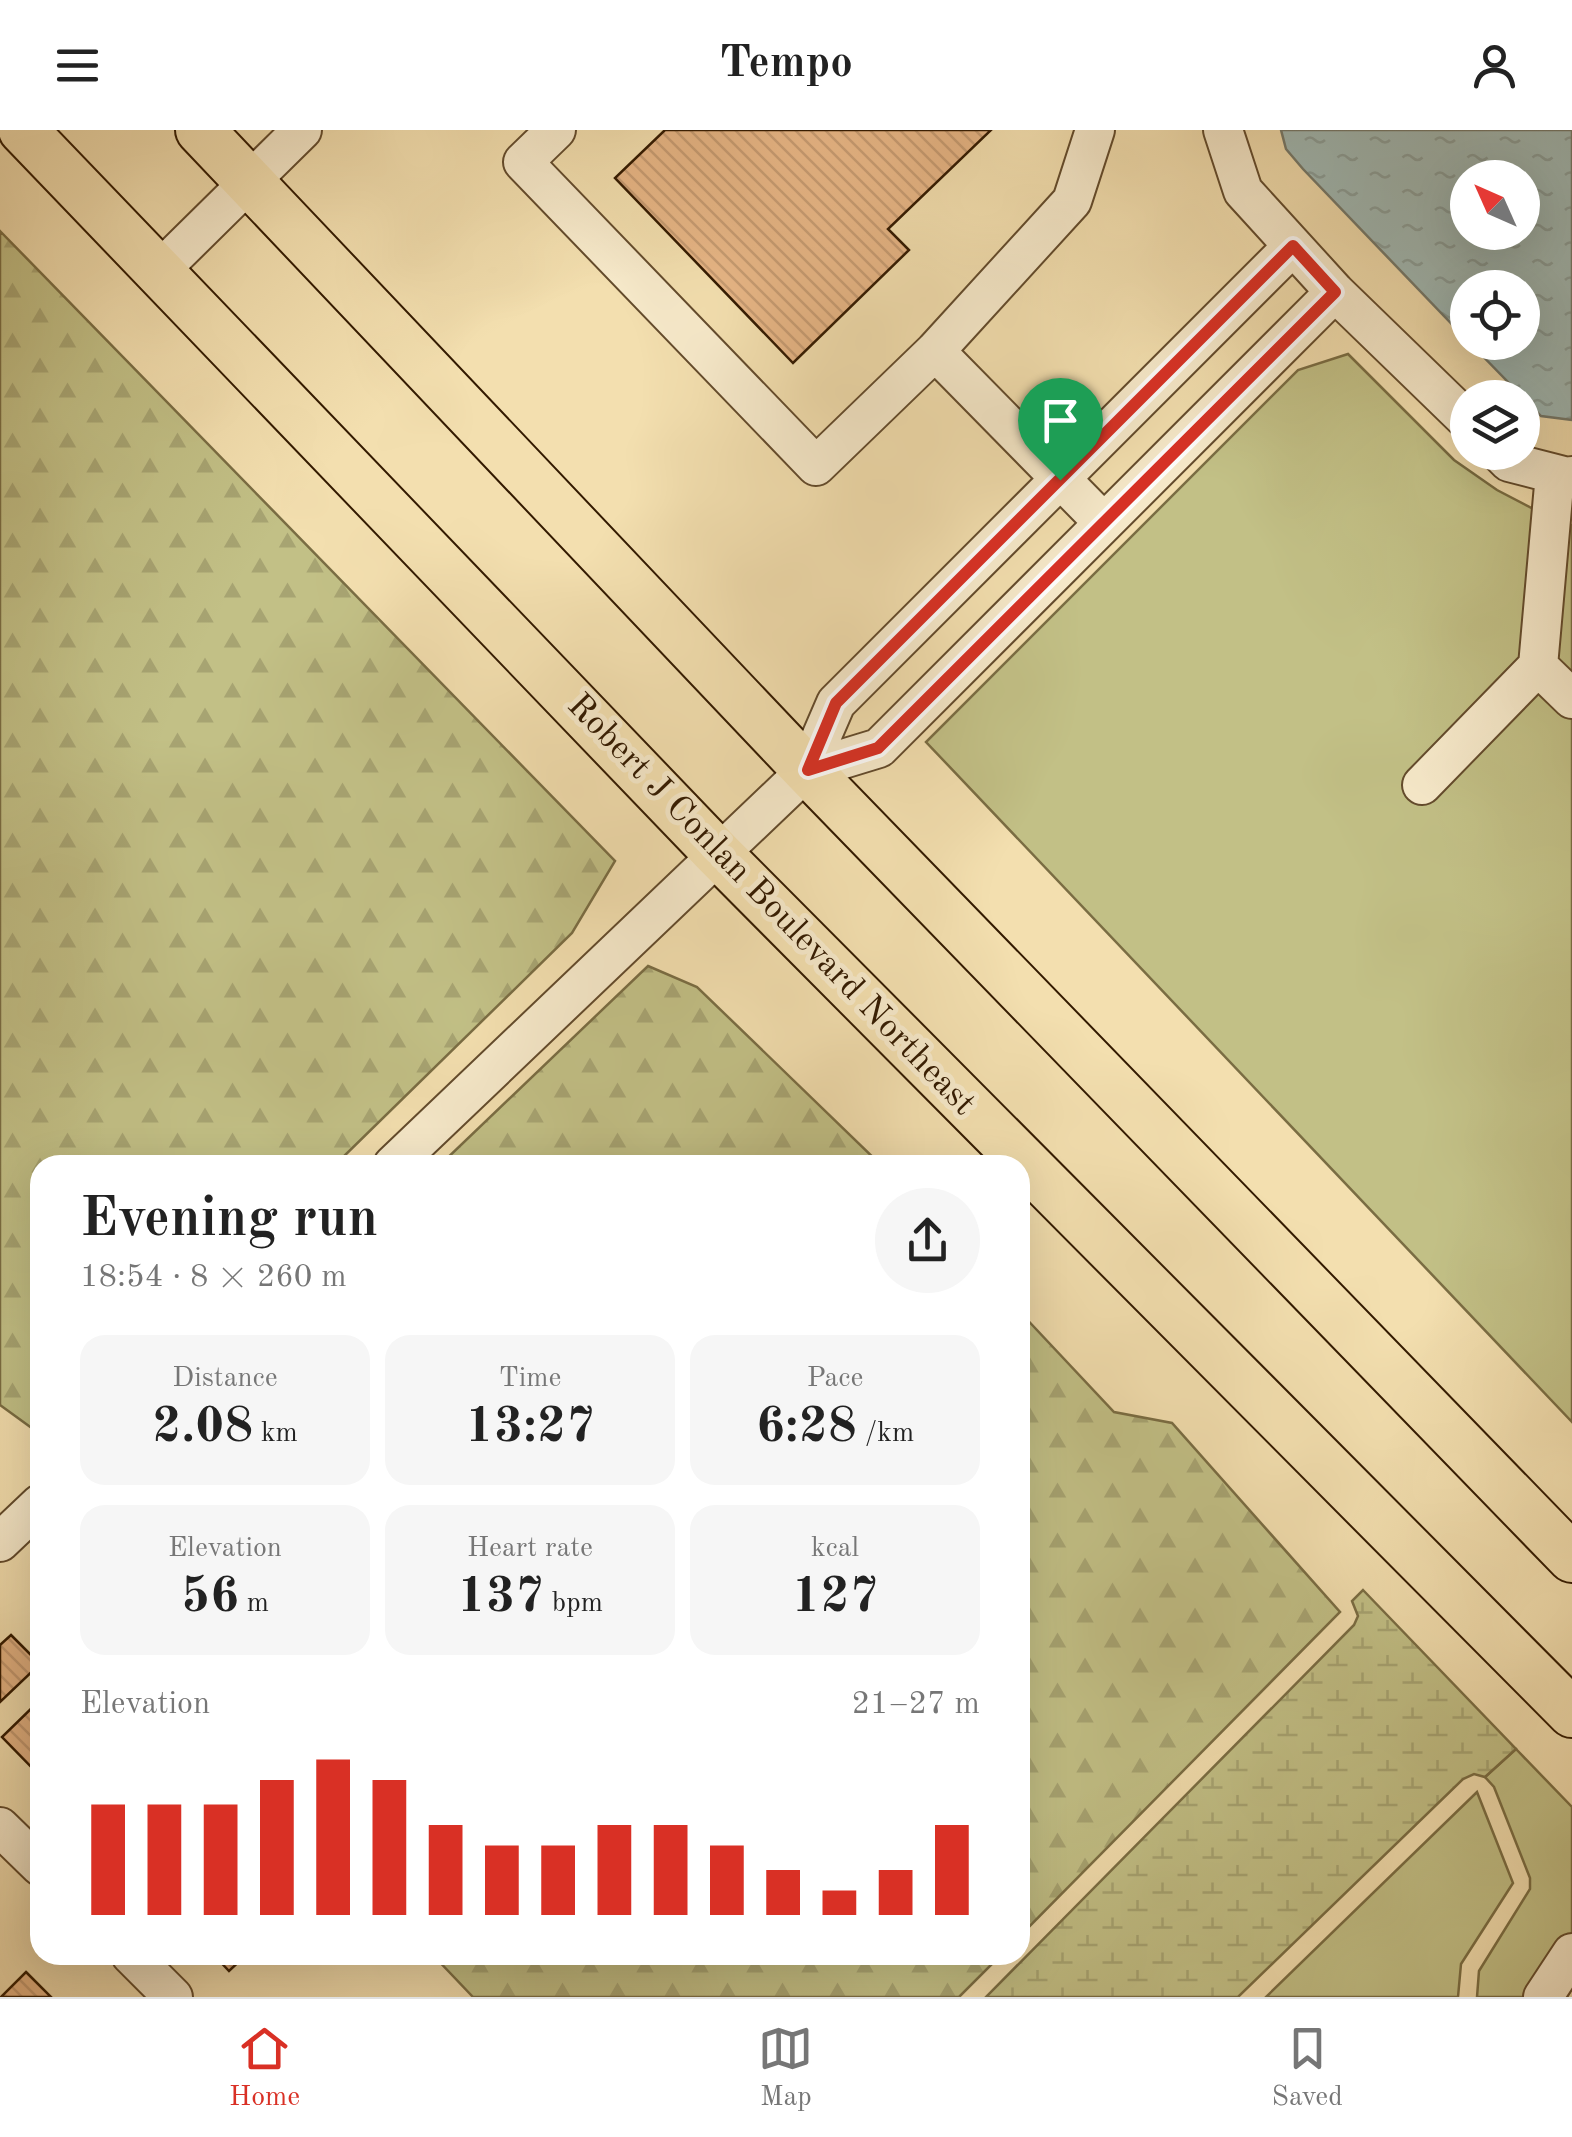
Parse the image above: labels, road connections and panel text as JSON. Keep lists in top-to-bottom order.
{
  "streets": {
    "main road": ["Robert J Conlan Boulevard Northeast"]
  },
  "north": "top left",
  "page": {
    "header": "Tempo",
    "heading": ["Evening run", "18:54 · 8 × 260 m"],
    "stats": [
      ["Distance", "2.08 km"],
      ["Time", "13:27"],
      ["Pace", "6:28 /km"],
      ["Elevation", "56 m"],
      ["Heart rate", "137 bpm"],
      ["kcal", "127"]
    ],
    "chart": ["Elevation", "21–27 m"],
    "tabs": ["Home", "Map", "Saved"]
  }
}
